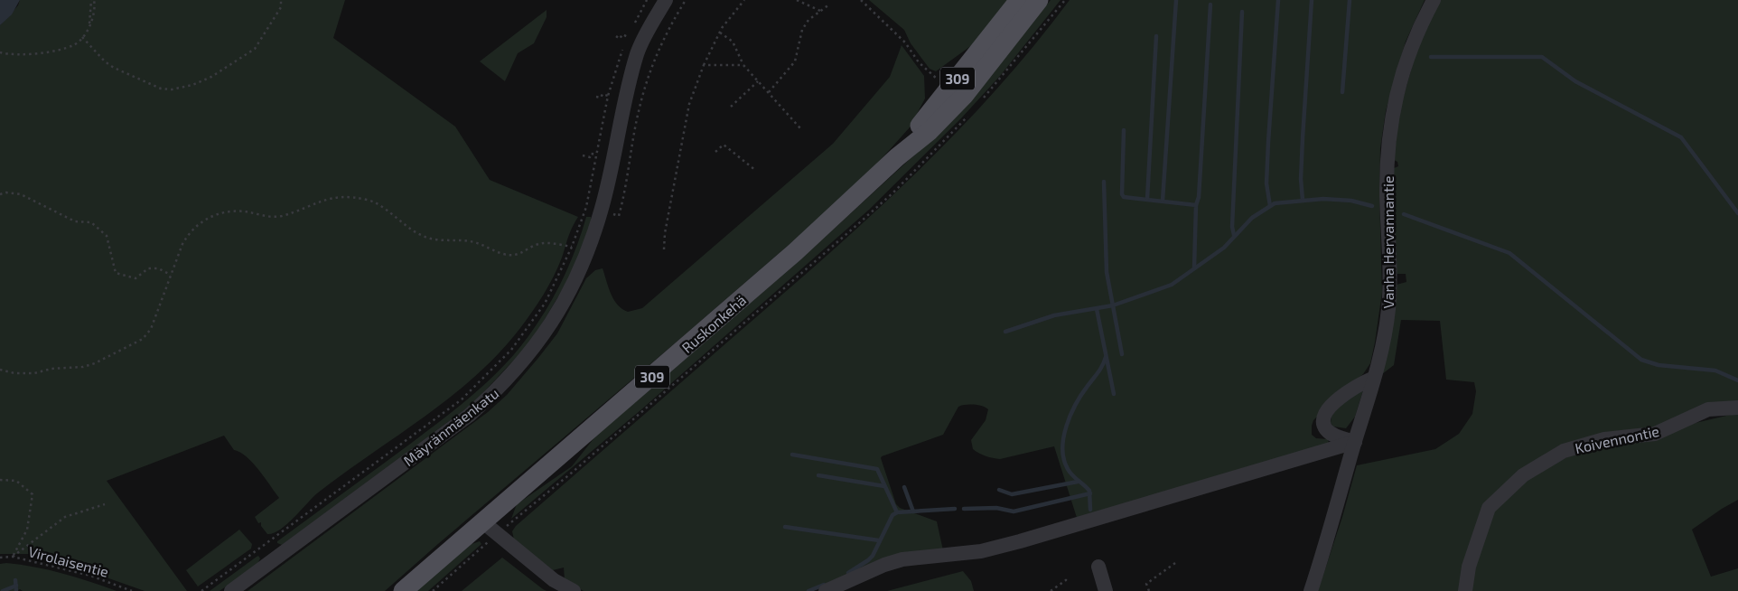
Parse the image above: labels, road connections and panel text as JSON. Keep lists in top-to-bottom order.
{
  "streets": {
    "main road": ["309", "Ruskonkehä"],
    "street": ["Vanha Hervannantie", "Mäyränmäenkatu", "Koivennontie"],
    "path": ["Virolaisentie"]
  }
}
